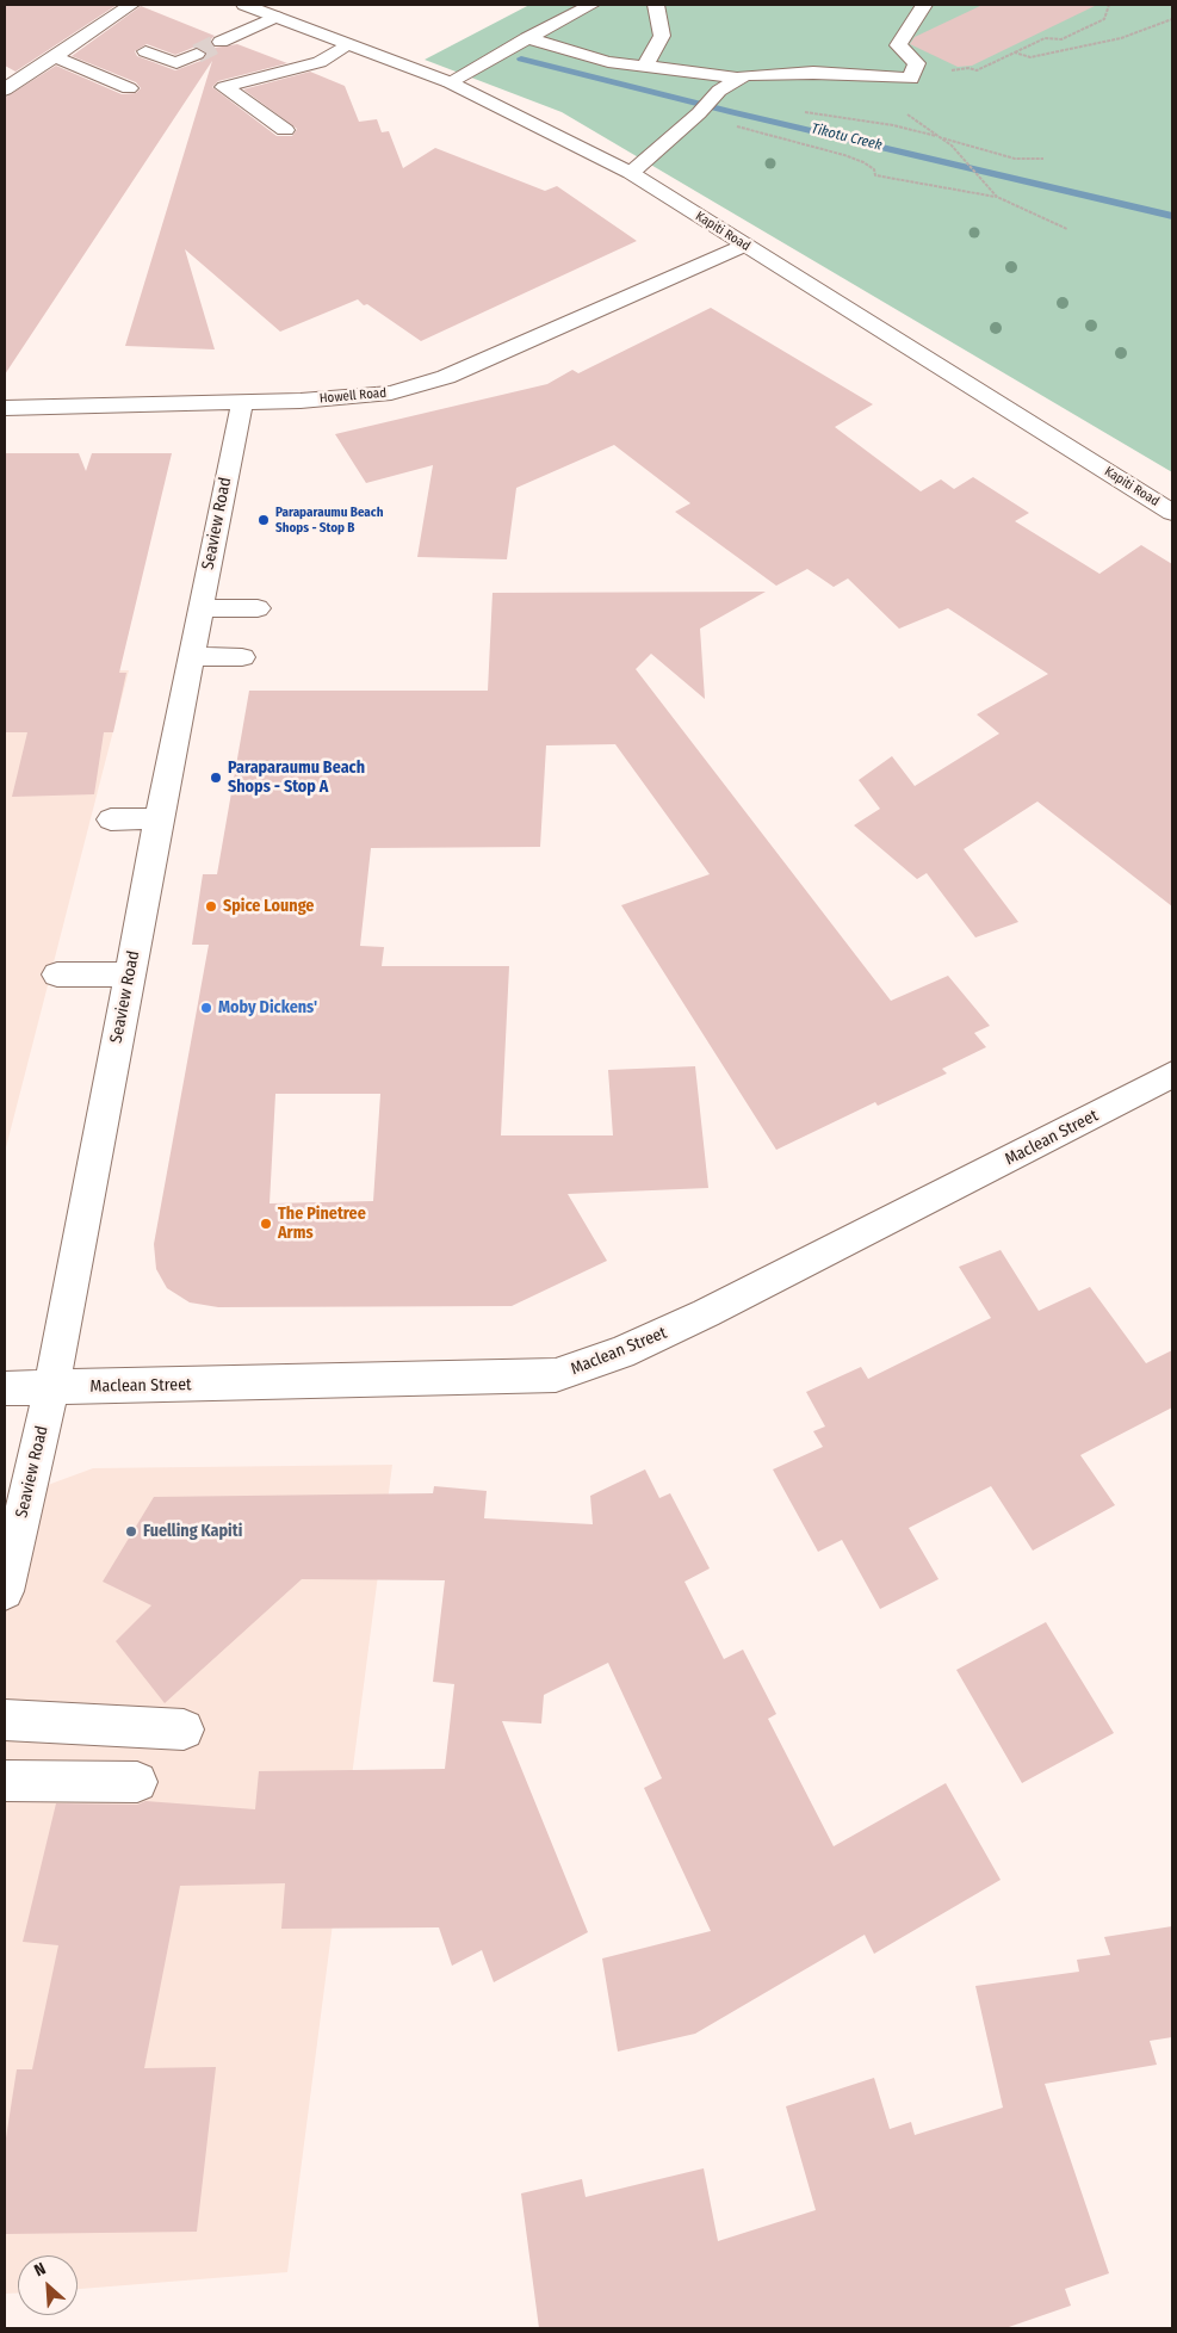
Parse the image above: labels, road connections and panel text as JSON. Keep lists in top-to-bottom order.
{
  "streets": {
    "street": [
      "Kapiti Road",
      "Howell Road",
      "Seaview Road",
      "Maclean Street"
    ]
  },
  "crossings": [
    ["Kapiti Road", "Howell Road"],
    ["Howell Road", "Seaview Road"],
    ["Seaview Road", "Maclean Street"]
  ],
  "water": ["Tikotu Creek"],
  "places": [
    "Paraparaumu Beach Shops - Stop B",
    "Paraparaumu Beach Shops - Stop A",
    "Spice Lounge",
    "Moby Dickens'",
    "The Pinetree Arms",
    "Fuelling Kapiti"
  ],
  "north": "top left"
}
